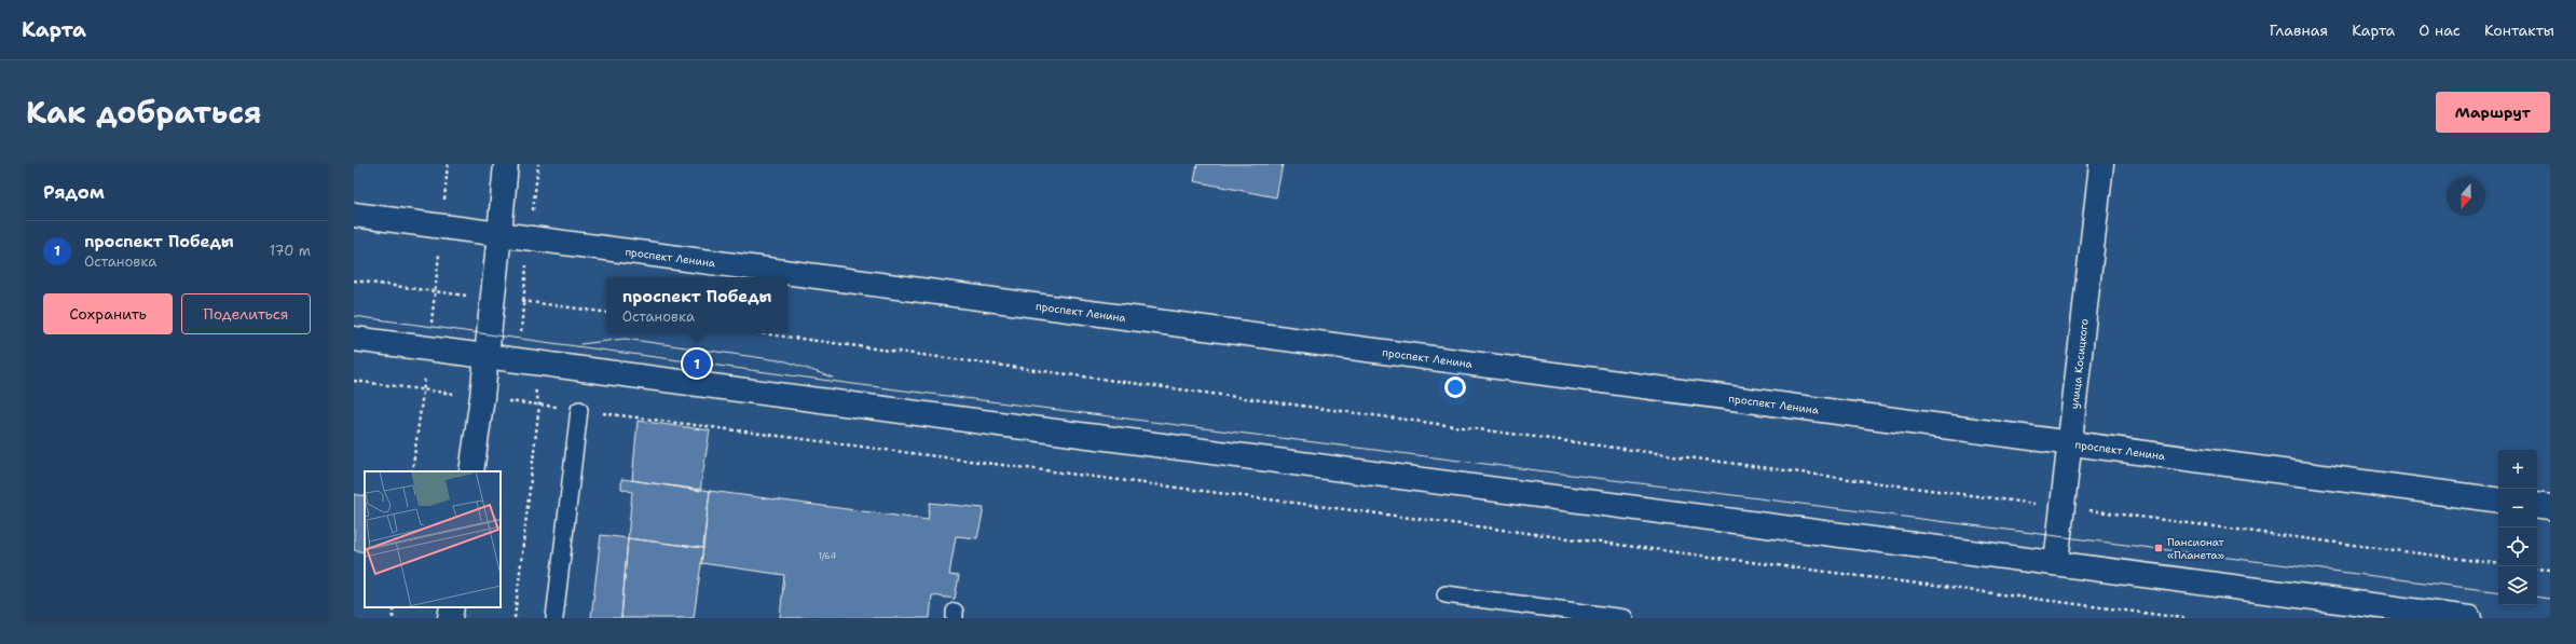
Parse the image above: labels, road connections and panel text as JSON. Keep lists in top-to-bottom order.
{
  "streets": {
    "street": ["проспект Ленина", "улица Косицкого"]
  },
  "crossings": [
    ["проспект Ленина", "улица Косицкого"]
  ],
  "places": {
    "transit": ["Пансионат «Планета»"]
  },
  "house_numbers": ["1/64"],
  "north": "bottom",
  "page": {
    "header": "Карта",
    "nav": [
      "Главная",
      "Карта",
      "О нас",
      "Контакты"
    ],
    "title": "Как добраться",
    "buttons": [
      "Маршрут",
      ["Сохранить", "Поделиться"]
    ],
    "heading": "Рядом",
    "list": [
      {
        "mark": "1",
        "name": "проспект Победы",
        "note": "Остановка",
        "value": "170 m"
      }
    ],
    "popup": ["проспект Победы", "Остановка"],
    "pins": "1",
    "map_buttons": ["+", "−"]
  }
}
